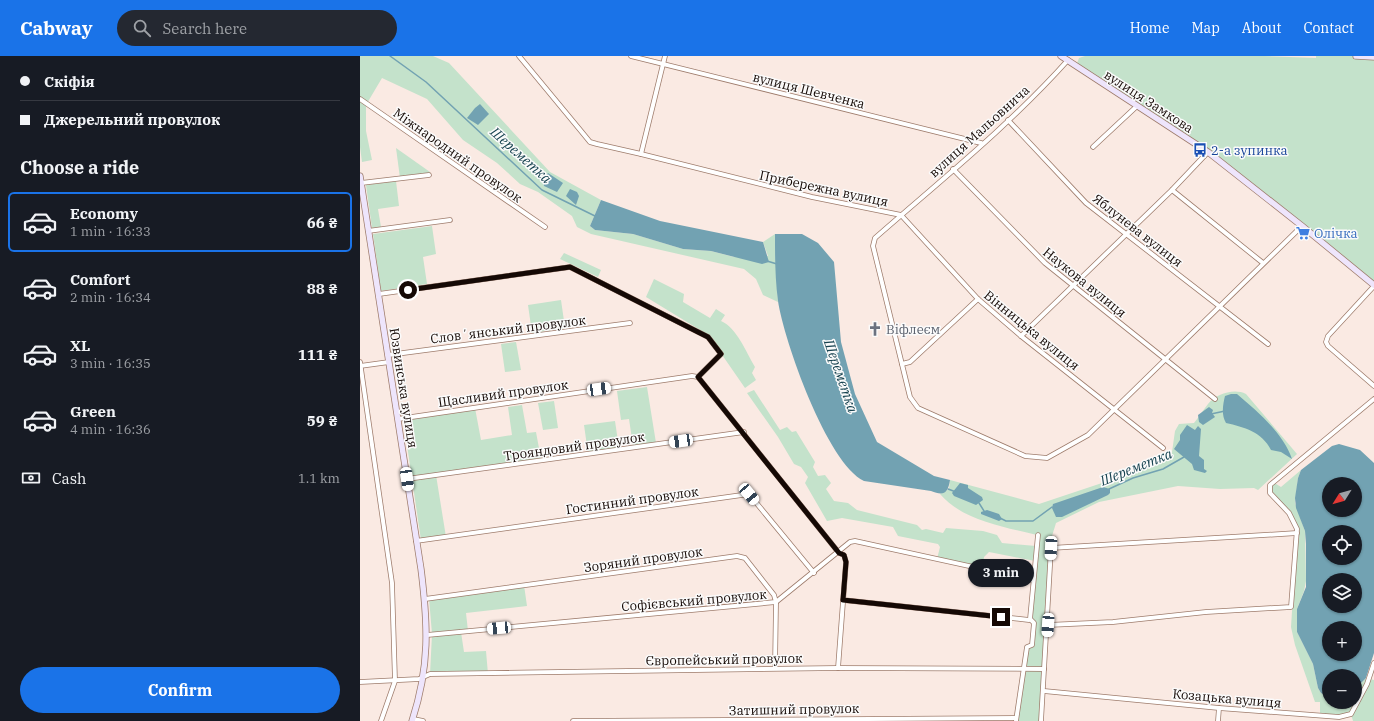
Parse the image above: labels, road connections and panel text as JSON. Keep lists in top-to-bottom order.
{
  "streets": {
    "main road": ["вулиця Замкова", "Юзвинська вулиця"],
    "street": [
      "вулиця Шевченка",
      "вулиця Мальовнича",
      "Міжнародний провулок",
      "Прибережна вулиця",
      "Яблунева вулиця",
      "Наукова вулиця",
      "Словʼянський провулок",
      "Вінницька вулиця",
      "Щасливий провулок",
      "Трояндовий провулок",
      "Гостинний провулок",
      "Зоряний провулок",
      "Софієвський провулок",
      "Європейський провулок",
      "Козацька вулиця",
      "Затишний провулок"
    ]
  },
  "crossings": [
    ["вулиця Шевченка", "вулиця Мальовнича"],
    ["вулиця Замкова", "вулиця Мальовнича"],
    ["вулиця Замкова", "Прибережна вулиця"],
    ["вулиця Мальовнича", "Прибережна вулиця"],
    ["вулиця Мальовнича", "Яблунева вулиця"],
    ["вулиця Мальовнича", "Наукова вулиця"],
    ["вулиця Мальовнича", "Вінницька вулиця"],
    ["Прибережна вулиця", "Яблунева вулиця"],
    ["Прибережна вулиця", "Наукова вулиця"],
    ["Прибережна вулиця", "Вінницька вулиця"],
    ["Словʼянський провулок", "Юзвинська вулиця"],
    ["Юзвинська вулиця", "Щасливий провулок"],
    ["Юзвинська вулиця", "Трояндовий провулок"],
    ["Юзвинська вулиця", "Гостинний провулок"],
    ["Юзвинська вулиця", "Зоряний провулок"],
    ["Юзвинська вулиця", "Софієвський провулок"],
    ["Юзвинська вулиця", "Європейський провулок"],
    ["Гостинний провулок", "Софієвський провулок"],
    ["Зоряний провулок", "Софієвський провулок"]
  ],
  "water": ["Шереметка"],
  "places": {
    "bus stop": ["2-а зупинка"],
    "supermarket": ["Олічка"],
    "church": ["Віфлеєм"]
  },
  "north": "bottom left",
  "page": {
    "header": "Cabway",
    "search": "Search here",
    "nav": [
      "Home",
      "Map",
      "About",
      "Contact"
    ],
    "banner": ["Скіфія", "Джерельний провулок"],
    "heading": "Choose a ride",
    "list": [
      {
        "name": "Economy",
        "note": "1 min · 16:33",
        "value": "66 ₴"
      },
      {
        "name": "Comfort",
        "note": "2 min · 16:34",
        "value": "88 ₴"
      },
      {
        "name": "XL",
        "note": "3 min · 16:35",
        "value": "111 ₴"
      },
      {
        "name": "Green",
        "note": "4 min · 16:36",
        "value": "59 ₴"
      }
    ],
    "pay": ["Cash", "1.1 km"],
    "map_buttons": ["+", "−"],
    "bubble": "3 min",
    "buttons": "Confirm"
  }
}
